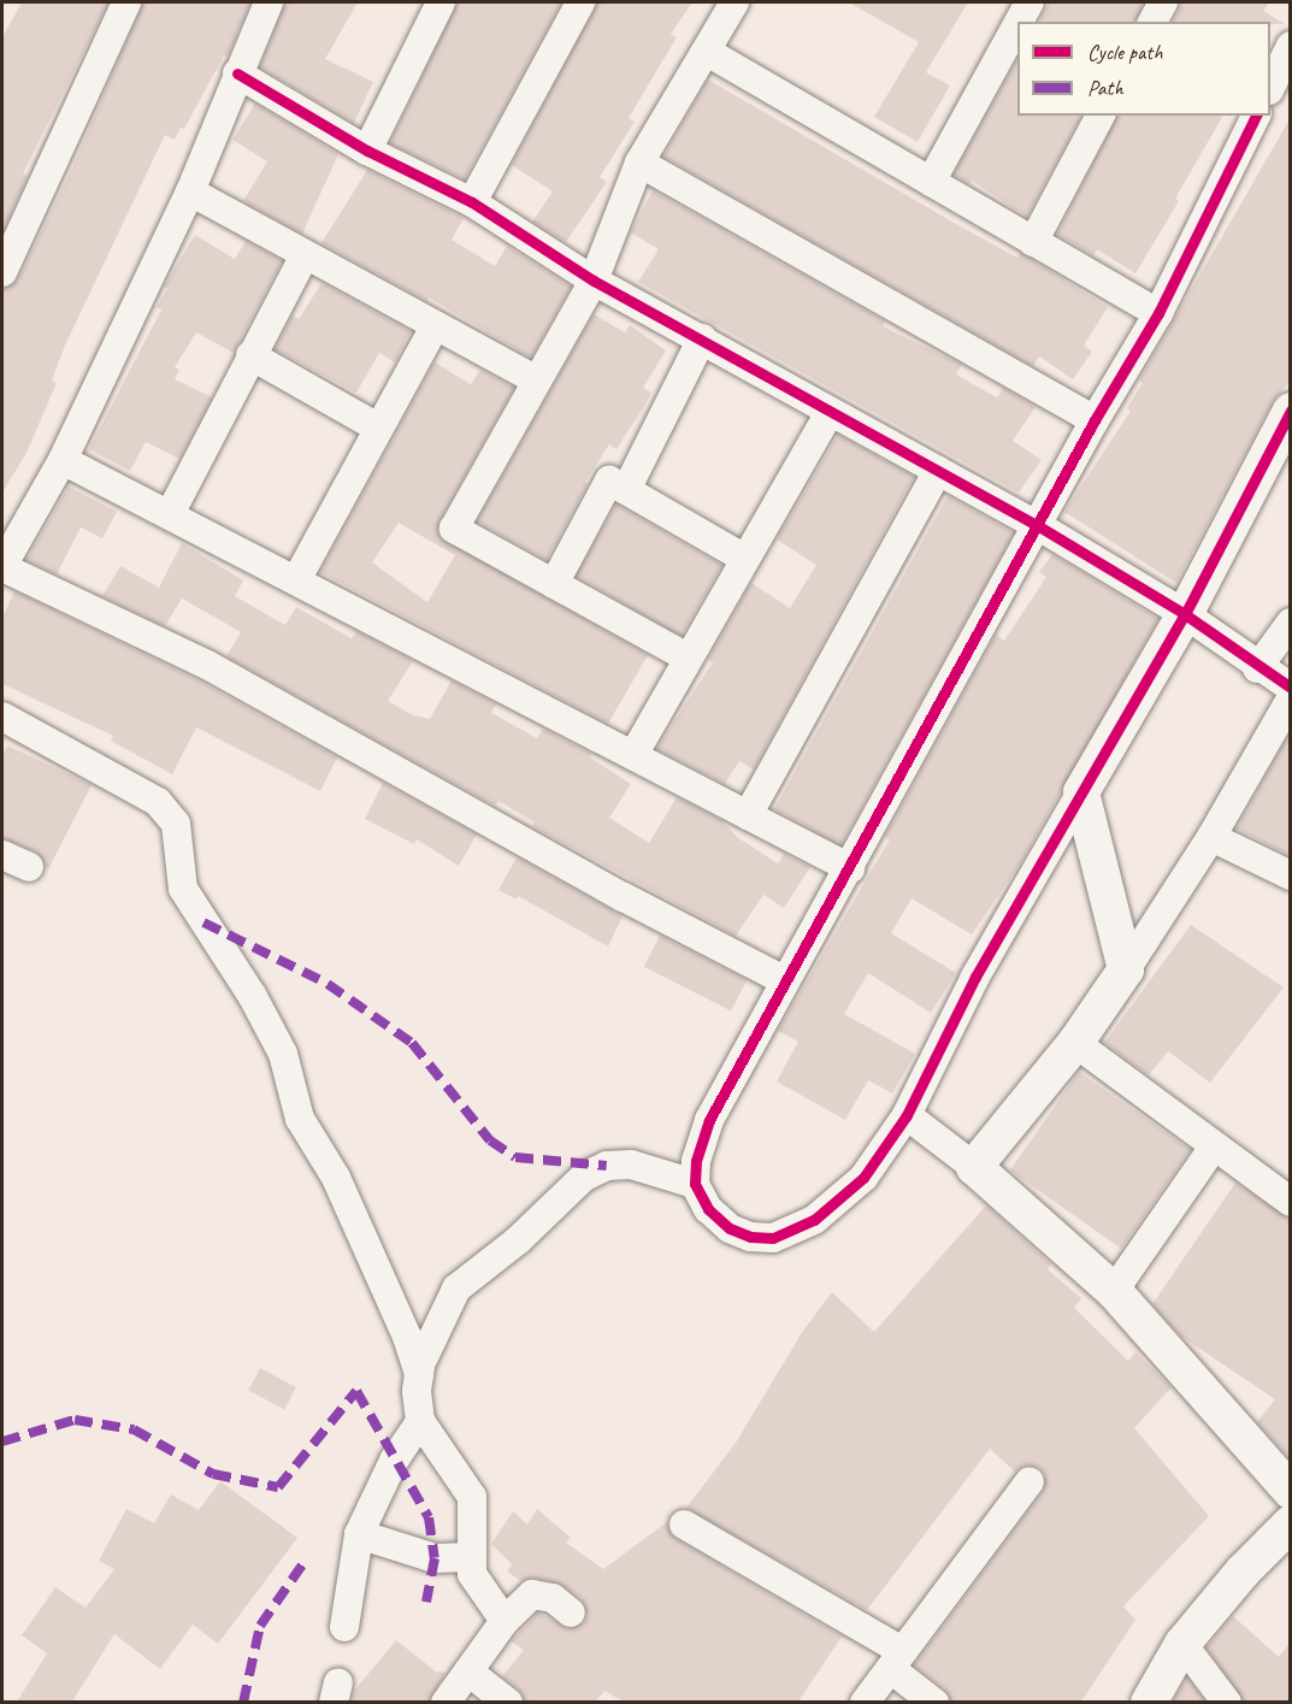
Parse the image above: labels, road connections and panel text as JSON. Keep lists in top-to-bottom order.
{
  "legend": ["Cycle path", "Path"]
}
